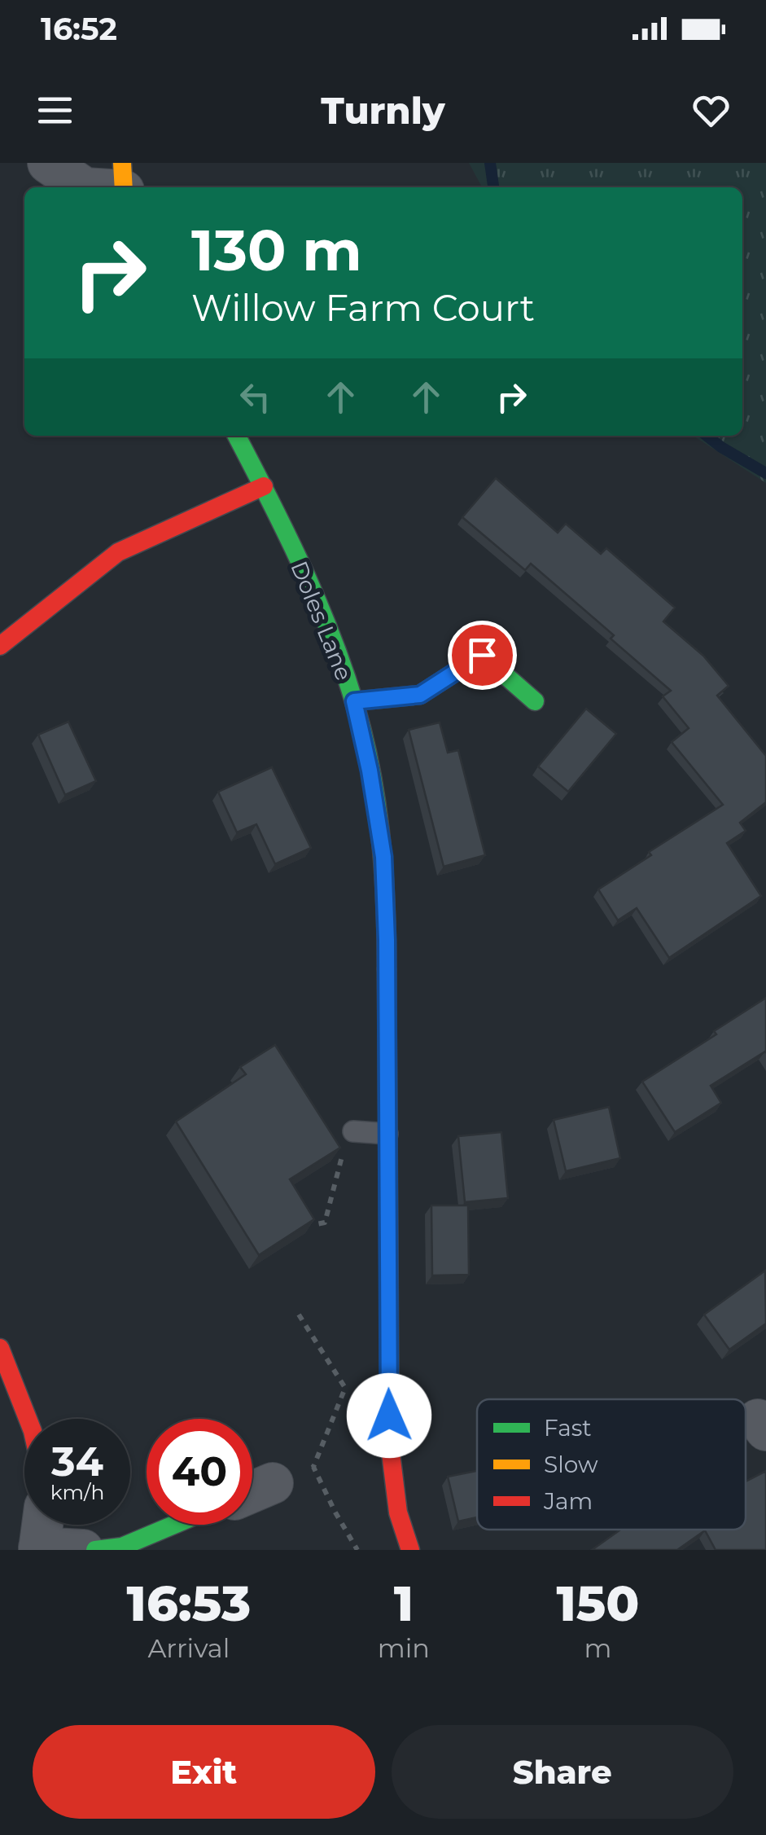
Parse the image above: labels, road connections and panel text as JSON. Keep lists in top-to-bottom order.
{
  "streets": {
    "street": ["Doles Lane"]
  },
  "legend": ["Fast", "Slow", "Jam"],
  "page": {
    "status": "16:52",
    "header": "Turnly",
    "turn": ["130 m", "Willow Farm Court"],
    "speed": "34 km/h",
    "limit": "40",
    "eta": [
      "16:53",
      "Arrival",
      "1",
      "min",
      "150",
      "m"
    ],
    "buttons": ["Exit", "Share"]
  }
}
